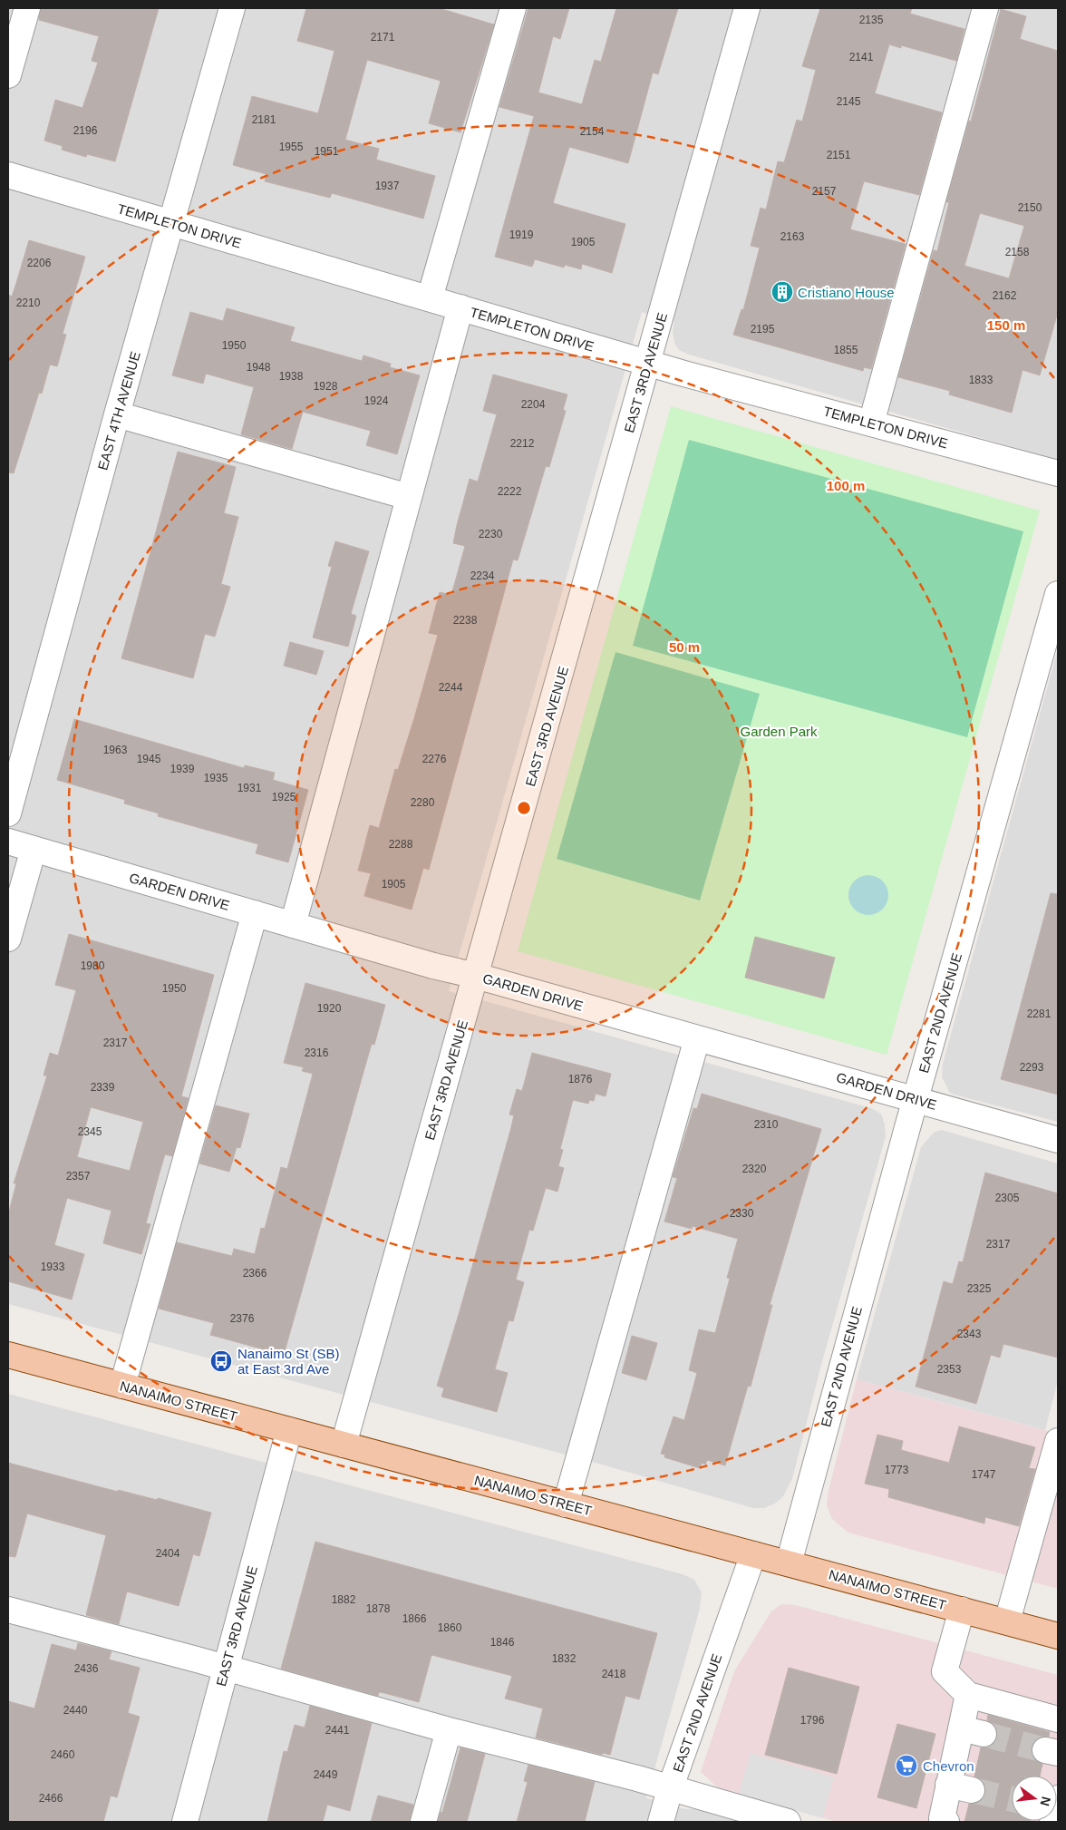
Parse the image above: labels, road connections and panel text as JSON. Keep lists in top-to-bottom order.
{
  "streets": {
    "main road": ["NANAIMO STREET"],
    "street": [
      "TEMPLETON DRIVE",
      "EAST 3RD AVENUE",
      "EAST 4TH AVENUE",
      "GARDEN DRIVE",
      "EAST 2ND AVENUE"
    ]
  },
  "crossings": [
    ["TEMPLETON DRIVE", "EAST 3RD AVENUE"],
    ["TEMPLETON DRIVE", "EAST 4TH AVENUE"],
    ["EAST 3RD AVENUE", "GARDEN DRIVE"],
    ["EAST 3RD AVENUE", "NANAIMO STREET"],
    ["GARDEN DRIVE", "EAST 2ND AVENUE"],
    ["EAST 2ND AVENUE", "NANAIMO STREET"]
  ],
  "parks": ["Garden Park"],
  "places": {
    "building": ["Cristiano House"],
    "bus stop": ["Nanaimo St (SB) at East 3rd Ave"],
    "supermarket": ["Chevron"]
  },
  "house_numbers": [
    "2135",
    "2171",
    "2141",
    "2145",
    "2181",
    "2196",
    "2154",
    "1955",
    "1951",
    "2151",
    "1937",
    "2157",
    "2150",
    "1919",
    "2163",
    "1905",
    "2158",
    "2206",
    "2162",
    "2210",
    "2195",
    "1950",
    "1855",
    "1948",
    "1938",
    "1833",
    "1928",
    "1924",
    "2204",
    "2212",
    "2222",
    "2230",
    "2234",
    "2238",
    "2244",
    "1963",
    "1945",
    "2276",
    "1939",
    "1935",
    "1931",
    "1925",
    "2280",
    "2288",
    "1905",
    "1980",
    "1950",
    "1920",
    "2281",
    "2317",
    "2316",
    "2293",
    "1876",
    "2339",
    "2310",
    "2345",
    "2320",
    "2357",
    "2305",
    "2330",
    "2317",
    "1933",
    "2366",
    "2325",
    "2376",
    "2343",
    "2353",
    "1773",
    "1747",
    "2404",
    "1882",
    "1878",
    "1866",
    "1860",
    "1846",
    "1832",
    "2436",
    "2418",
    "2440",
    "1796",
    "2441",
    "2460",
    "2449",
    "2466"
  ],
  "north": "right",
  "rings": ["150 m", "100 m", "50 m"]
}
